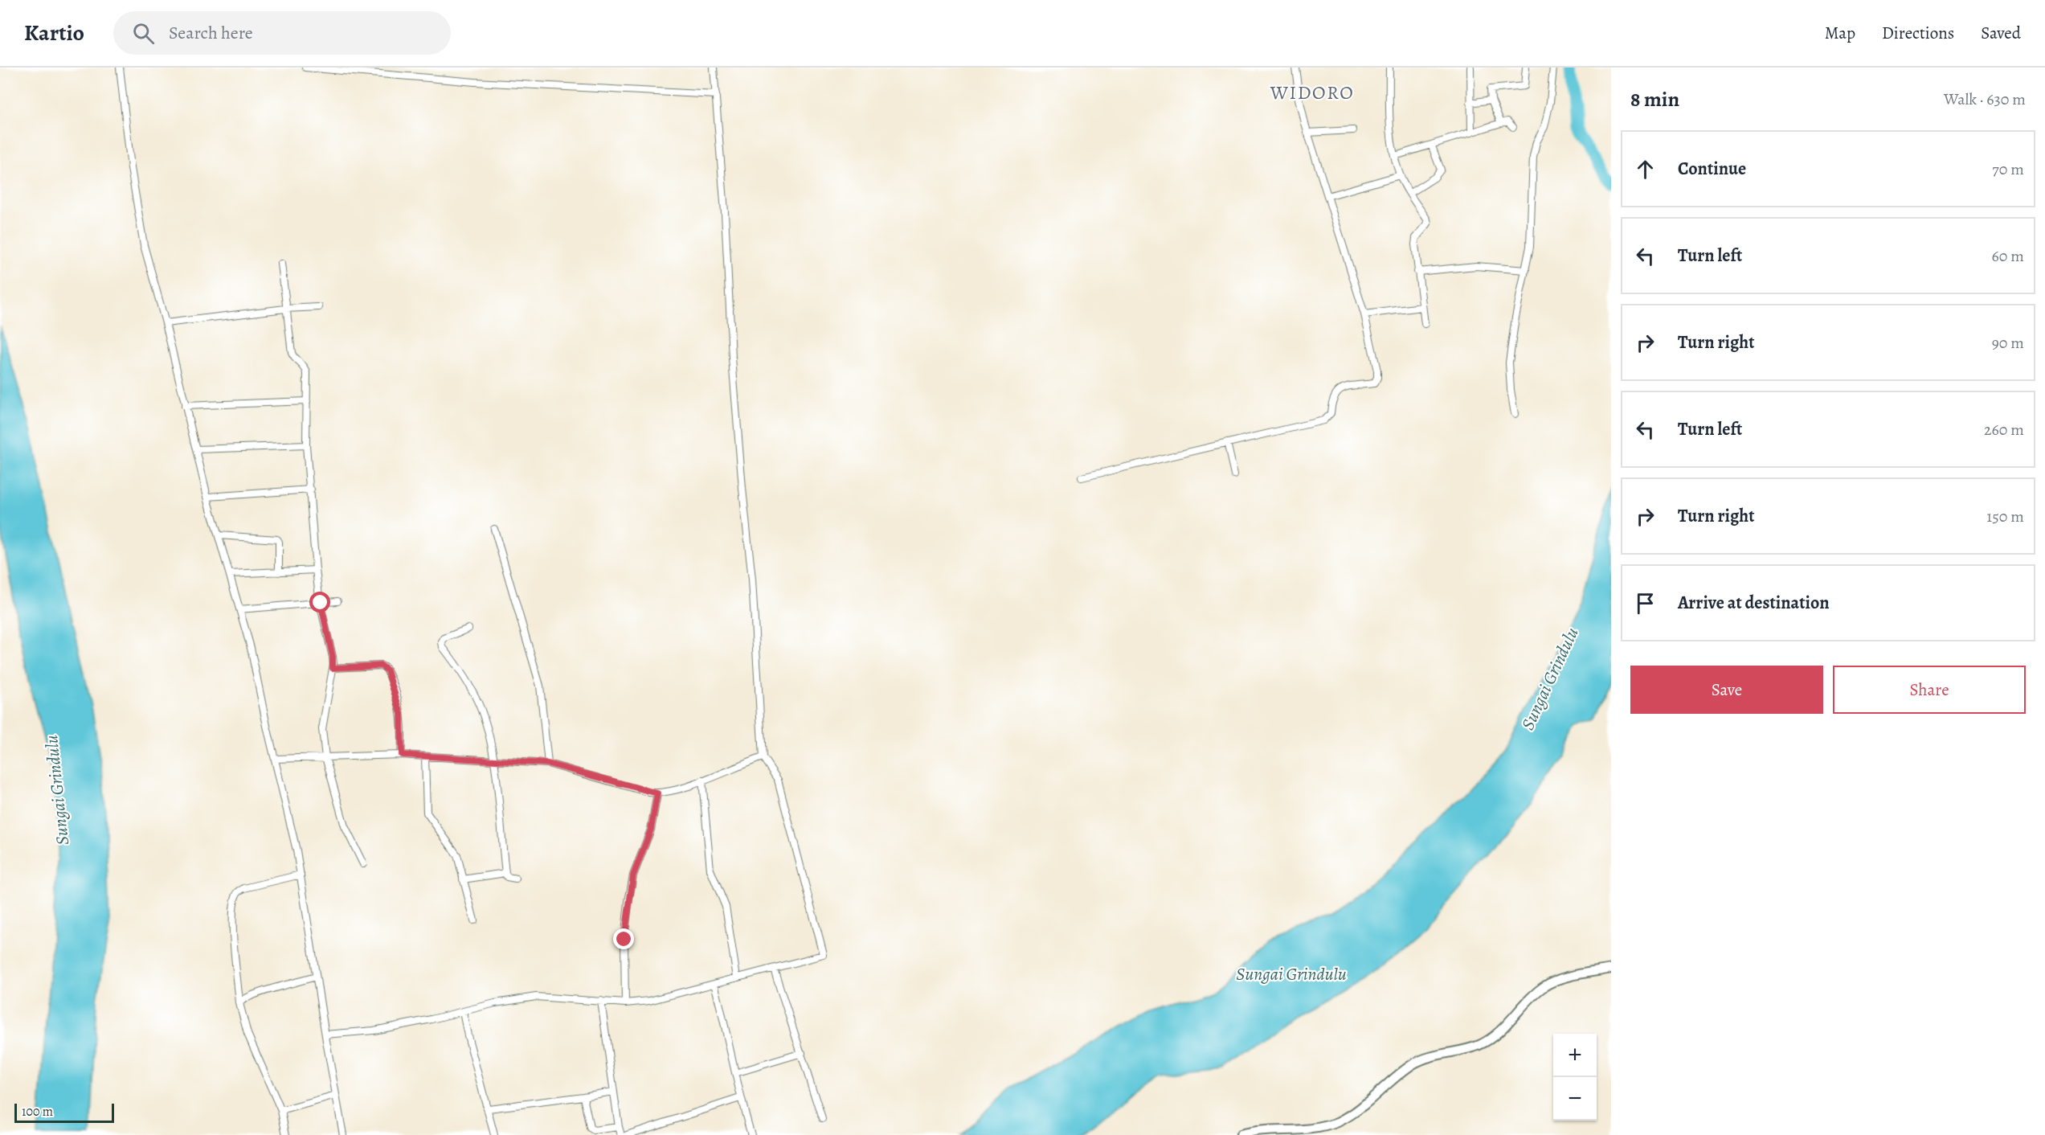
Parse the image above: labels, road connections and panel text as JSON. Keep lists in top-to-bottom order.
{
  "districts": ["WIDORO"],
  "water": ["Sungai Grindulu"],
  "scale_bar": "100 m",
  "page": {
    "header": "Kartio",
    "search": "Search here",
    "nav": ["Map", "Directions", "Saved"],
    "heading": ["8 min", "Walk · 630 m"],
    "list": [
      ["Continue", "70 m"],
      ["Turn left", "60 m"],
      ["Turn right", "90 m"],
      ["Turn left", "260 m"],
      ["Turn right", "150 m"],
      "Arrive at destination"
    ],
    "buttons": ["Save", "Share"],
    "map_buttons": ["+", "−"],
    "scale": "100 m"
  }
}
